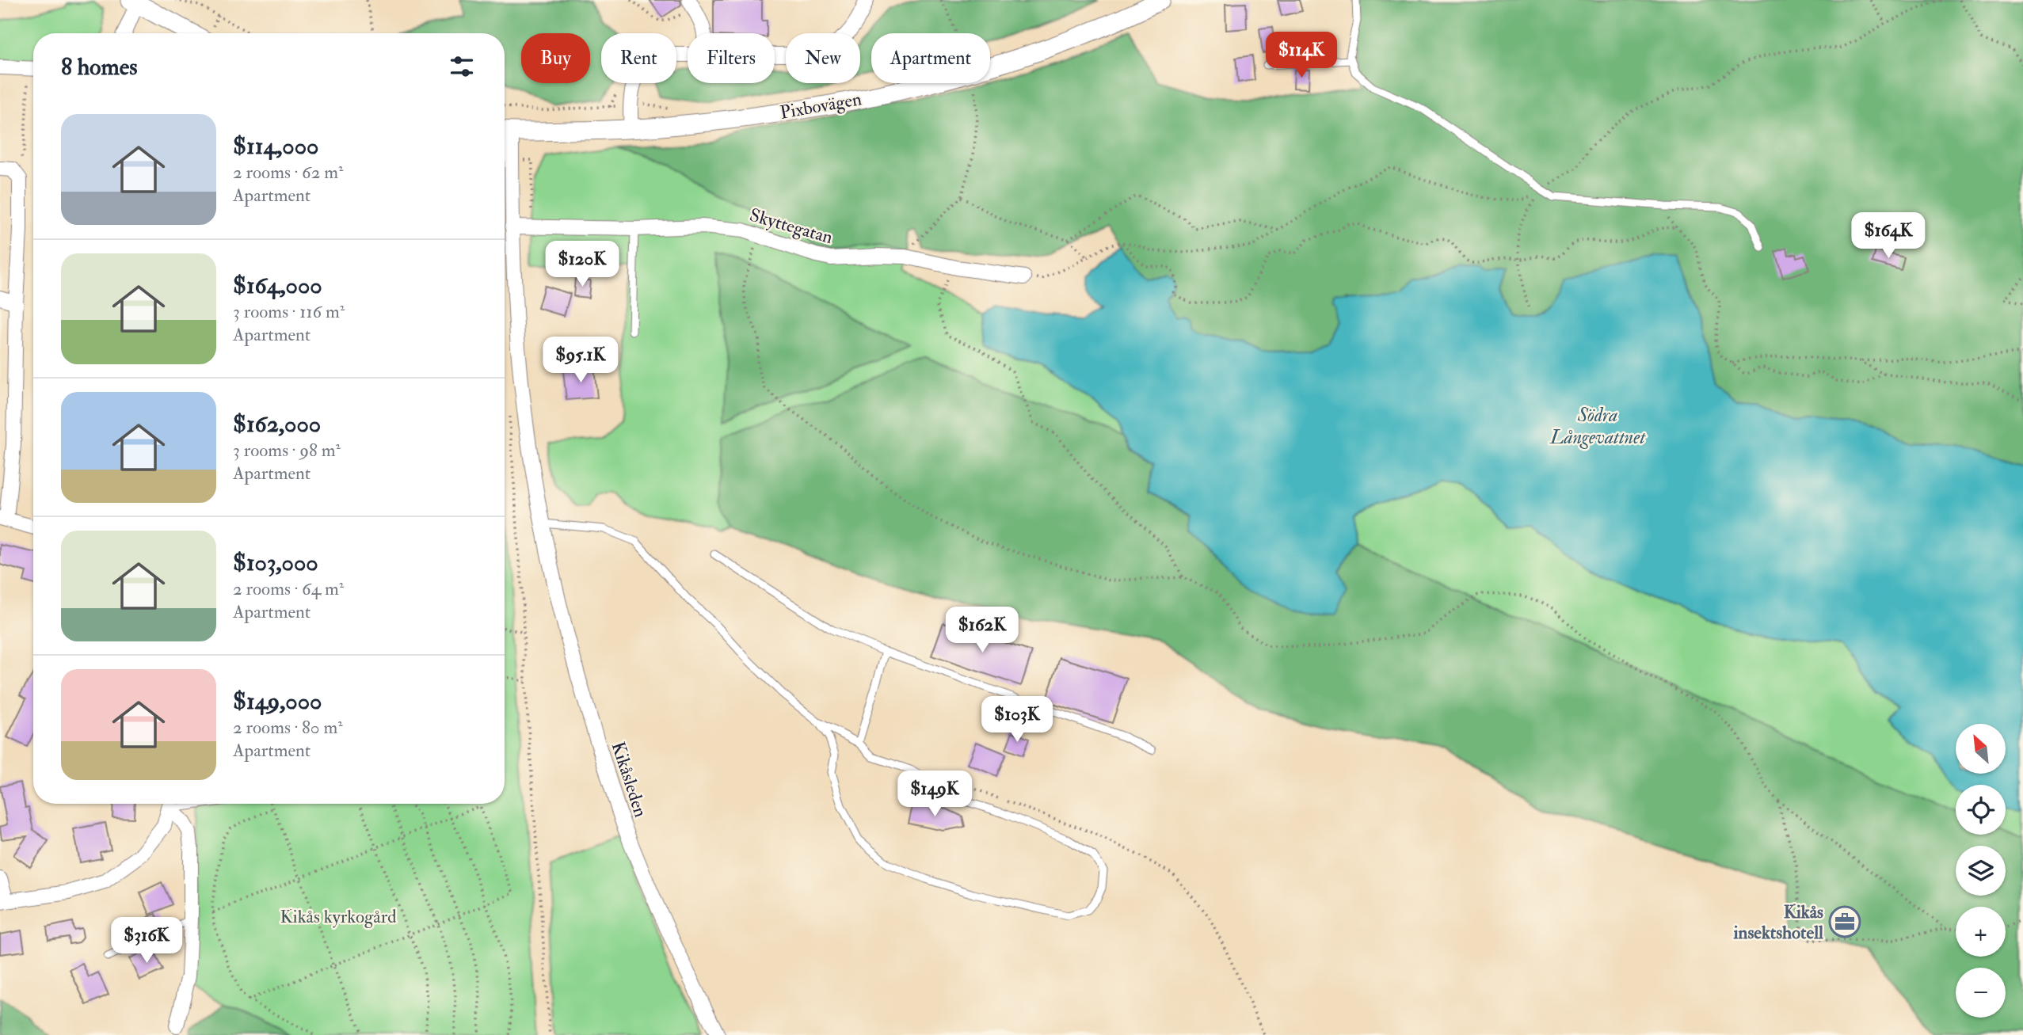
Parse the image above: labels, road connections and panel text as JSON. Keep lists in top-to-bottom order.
{
  "streets": {
    "street": ["Pixbovägen", "Skyttegatan", "Kikåsleden"]
  },
  "crossings": [
    ["Pixbovägen", "Kikåsleden"],
    ["Skyttegatan", "Kikåsleden"]
  ],
  "water": ["Södra Långevattnet"],
  "parks": ["Kikås kyrkogård"],
  "places": {
    "office": ["Kikås insektshotell"]
  },
  "north": "top left",
  "page": {
    "price": [
      "$114K",
      "$164K",
      "$120K",
      "$95.1K",
      "$162K",
      "$103K",
      "$149K",
      "$316K"
    ],
    "chip": [
      "Buy",
      "Rent",
      "Filters",
      "New",
      "Apartment"
    ],
    "heading": "8 homes",
    "list": [
      {
        "name": "$114,000",
        "note": "2 rooms · 62 m² · Apartment"
      },
      {
        "name": "$164,000",
        "note": "3 rooms · 116 m² · Apartment"
      },
      {
        "name": "$162,000",
        "note": "3 rooms · 98 m² · Apartment"
      },
      {
        "name": "$103,000",
        "note": "2 rooms · 64 m² · Apartment"
      },
      {
        "name": "$149,000",
        "note": "2 rooms · 80 m² · Apartment"
      }
    ],
    "map_buttons": ["+", "−"]
  }
}
